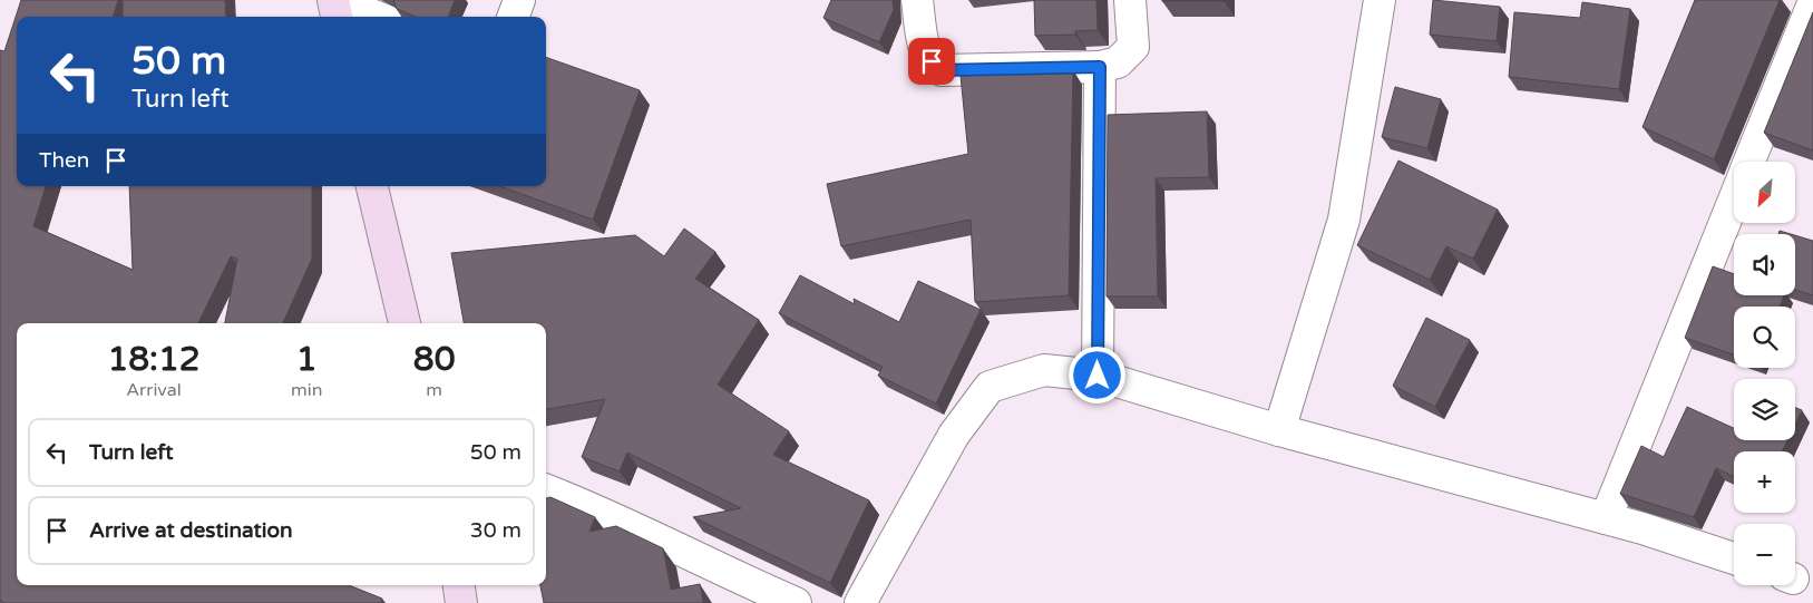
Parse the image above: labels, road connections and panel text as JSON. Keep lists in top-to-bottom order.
{
  "north": "bottom left",
  "page": {
    "turn": ["50 m", "Turn left"],
    "then": "Then",
    "map_buttons": ["+", "−"],
    "eta": [
      "18:12",
      "Arrival",
      "1",
      "min",
      "80",
      "m"
    ],
    "list": [
      {
        "name": "Turn left",
        "value": "50 m"
      },
      {
        "name": "Arrive at destination",
        "value": "30 m"
      }
    ]
  }
}
